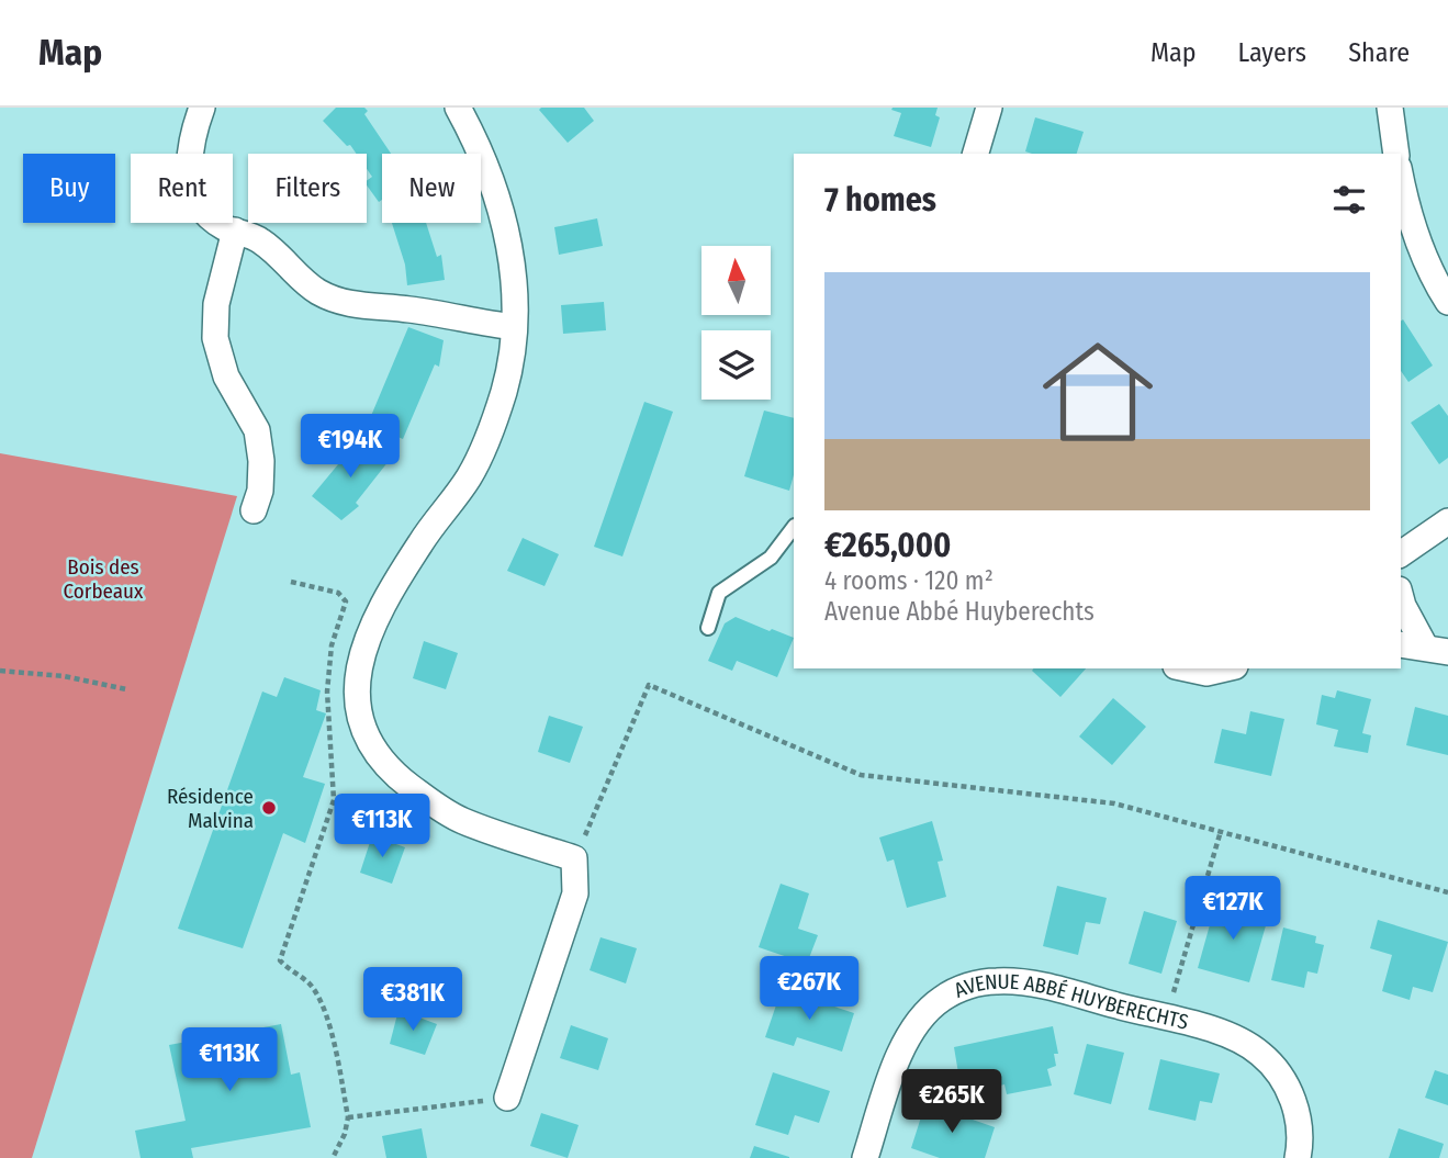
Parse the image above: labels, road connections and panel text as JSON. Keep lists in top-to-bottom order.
{
  "streets": {
    "street": ["AVENUE ABBÉ HUYBERECHTS"]
  },
  "parks": ["Bois des Corbeaux"],
  "places": ["Résidence Malvina"],
  "north": "top",
  "page": {
    "header": "Map",
    "nav": ["Map", "Layers", "Share"],
    "chip": [
      "Buy",
      "Rent",
      "Filters",
      "New"
    ],
    "heading": "7 homes",
    "list": [
      {
        "name": "€265,000",
        "note": "4 rooms · 120 m² · Avenue Abbé Huyberechts"
      }
    ],
    "price": [
      "€194K",
      "€113K",
      "€127K",
      "€267K",
      "€381K",
      "€113K",
      "€265K"
    ]
  }
}
